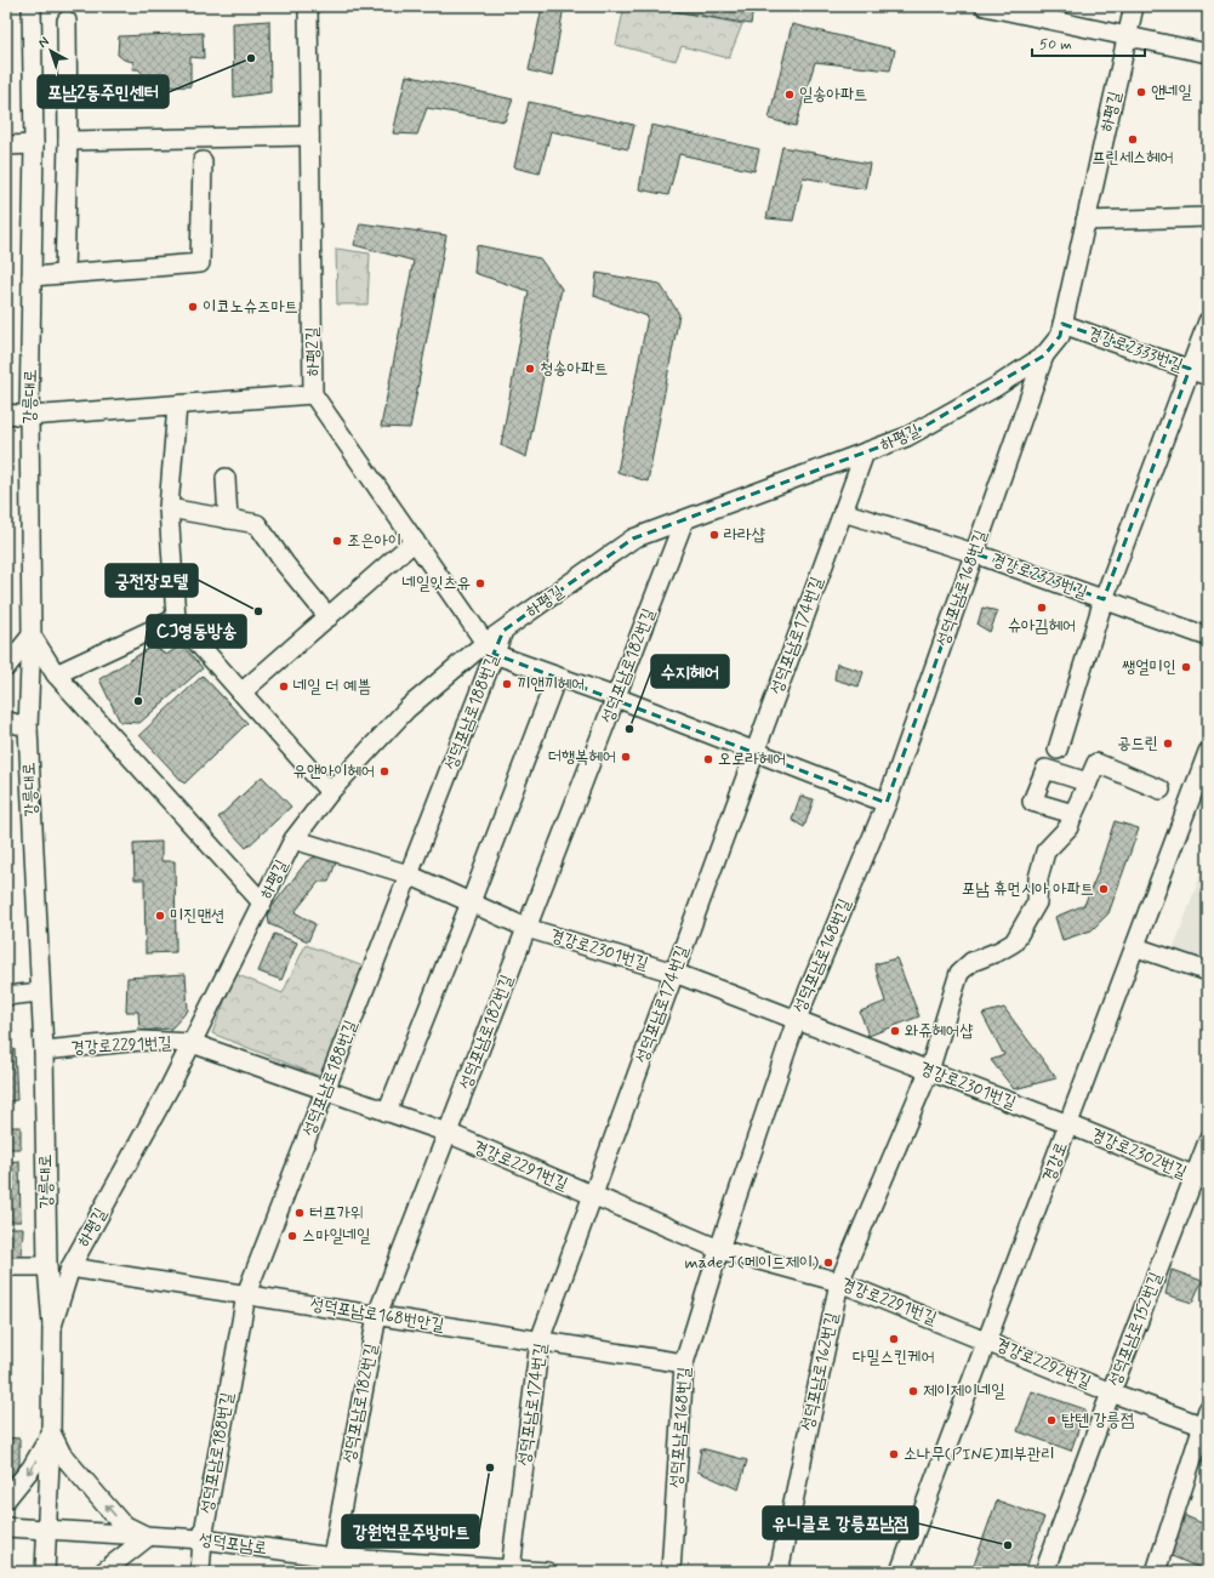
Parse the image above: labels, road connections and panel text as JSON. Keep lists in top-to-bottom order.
{
  "streets": {
    "street": [
      "하평길",
      "경강로2333번길",
      "하평2길",
      "강릉대로",
      "경강로2323번길",
      "성덕포남로168번길",
      "성덕포남로174번길",
      "성덕포남로182번길",
      "성덕포남로188번길",
      "경강로2301번길",
      "경강로2291번길",
      "경강로2302번길",
      "경강로",
      "성덕포남로168번안길",
      "성덕포남로152번길",
      "경강로2292번길",
      "성덕포남로162번길",
      "성덕포남로"
    ]
  },
  "crossings": [
    ["하평길", "경강로2333번길"],
    ["하평길", "하평2길"],
    ["하평길", "강릉대로"],
    ["하평길", "성덕포남로168번길"],
    ["하평길", "성덕포남로174번길"],
    ["하평길", "성덕포남로182번길"],
    ["하평길", "성덕포남로188번길"],
    ["하평길", "경강로2301번길"],
    ["하평길", "경강로2291번길"],
    ["하평길", "성덕포남로168번안길"],
    ["하평2길", "성덕포남로188번길"],
    ["강릉대로", "경강로2291번길"],
    ["강릉대로", "성덕포남로"],
    ["경강로2323번길", "성덕포남로168번길"],
    ["경강로2323번길", "성덕포남로174번길"],
    ["성덕포남로168번길", "경강로2301번길"],
    ["성덕포남로168번길", "경강로2291번길"],
    ["성덕포남로168번길", "성덕포남로168번안길"],
    ["성덕포남로174번길", "경강로2301번길"],
    ["성덕포남로174번길", "경강로2291번길"],
    ["성덕포남로174번길", "성덕포남로168번안길"],
    ["성덕포남로174번길", "성덕포남로"],
    ["성덕포남로182번길", "경강로2301번길"],
    ["성덕포남로182번길", "경강로2291번길"],
    ["성덕포남로182번길", "성덕포남로168번안길"],
    ["성덕포남로182번길", "성덕포남로"],
    ["성덕포남로188번길", "경강로2301번길"],
    ["성덕포남로188번길", "경강로2291번길"],
    ["성덕포남로188번길", "성덕포남로168번안길"],
    ["성덕포남로188번길", "성덕포남로"],
    ["경강로2301번길", "경강로2302번길"],
    ["경강로2301번길", "경강로"],
    ["경강로2301번길", "성덕포남로162번길"],
    ["경강로2291번길", "경강로"],
    ["경강로2291번길", "경강로2292번길"],
    ["경강로2291번길", "성덕포남로162번길"],
    ["경강로2302번길", "경강로"],
    ["경강로2302번길", "성덕포남로152번길"],
    ["경강로", "경강로2292번길"],
    ["성덕포남로152번길", "경강로2292번길"]
  ],
  "places": [
    "포남2동주민센터",
    "앤네일",
    "일송아파트",
    "프린세스헤어",
    "이코노슈즈마트",
    "청송아파트",
    "라라샵",
    "조은아이",
    "네일잇츠유",
    "슈아김헤어",
    "궁전장모텔",
    "쌩얼미인",
    "끼앤끼헤어",
    "네일 더 예쁨",
    "CJ영동방송",
    "수지헤어",
    "공드린",
    "더행복헤어",
    "오로라헤어",
    "유앤아이헤어",
    "포남 휴먼시아 아파트",
    "미진맨션",
    "와쥬헤어샵",
    "터프가위",
    "스마일네일",
    "made J(메이드제이)",
    "다밀스킨케어",
    "제이제이네일",
    "탑텐 강릉점",
    "소나무(PINE)피부관리",
    "강원현문주방마트",
    "유니클로 강릉포남점"
  ],
  "scale_bar": "50 m",
  "north": "top left"
}
